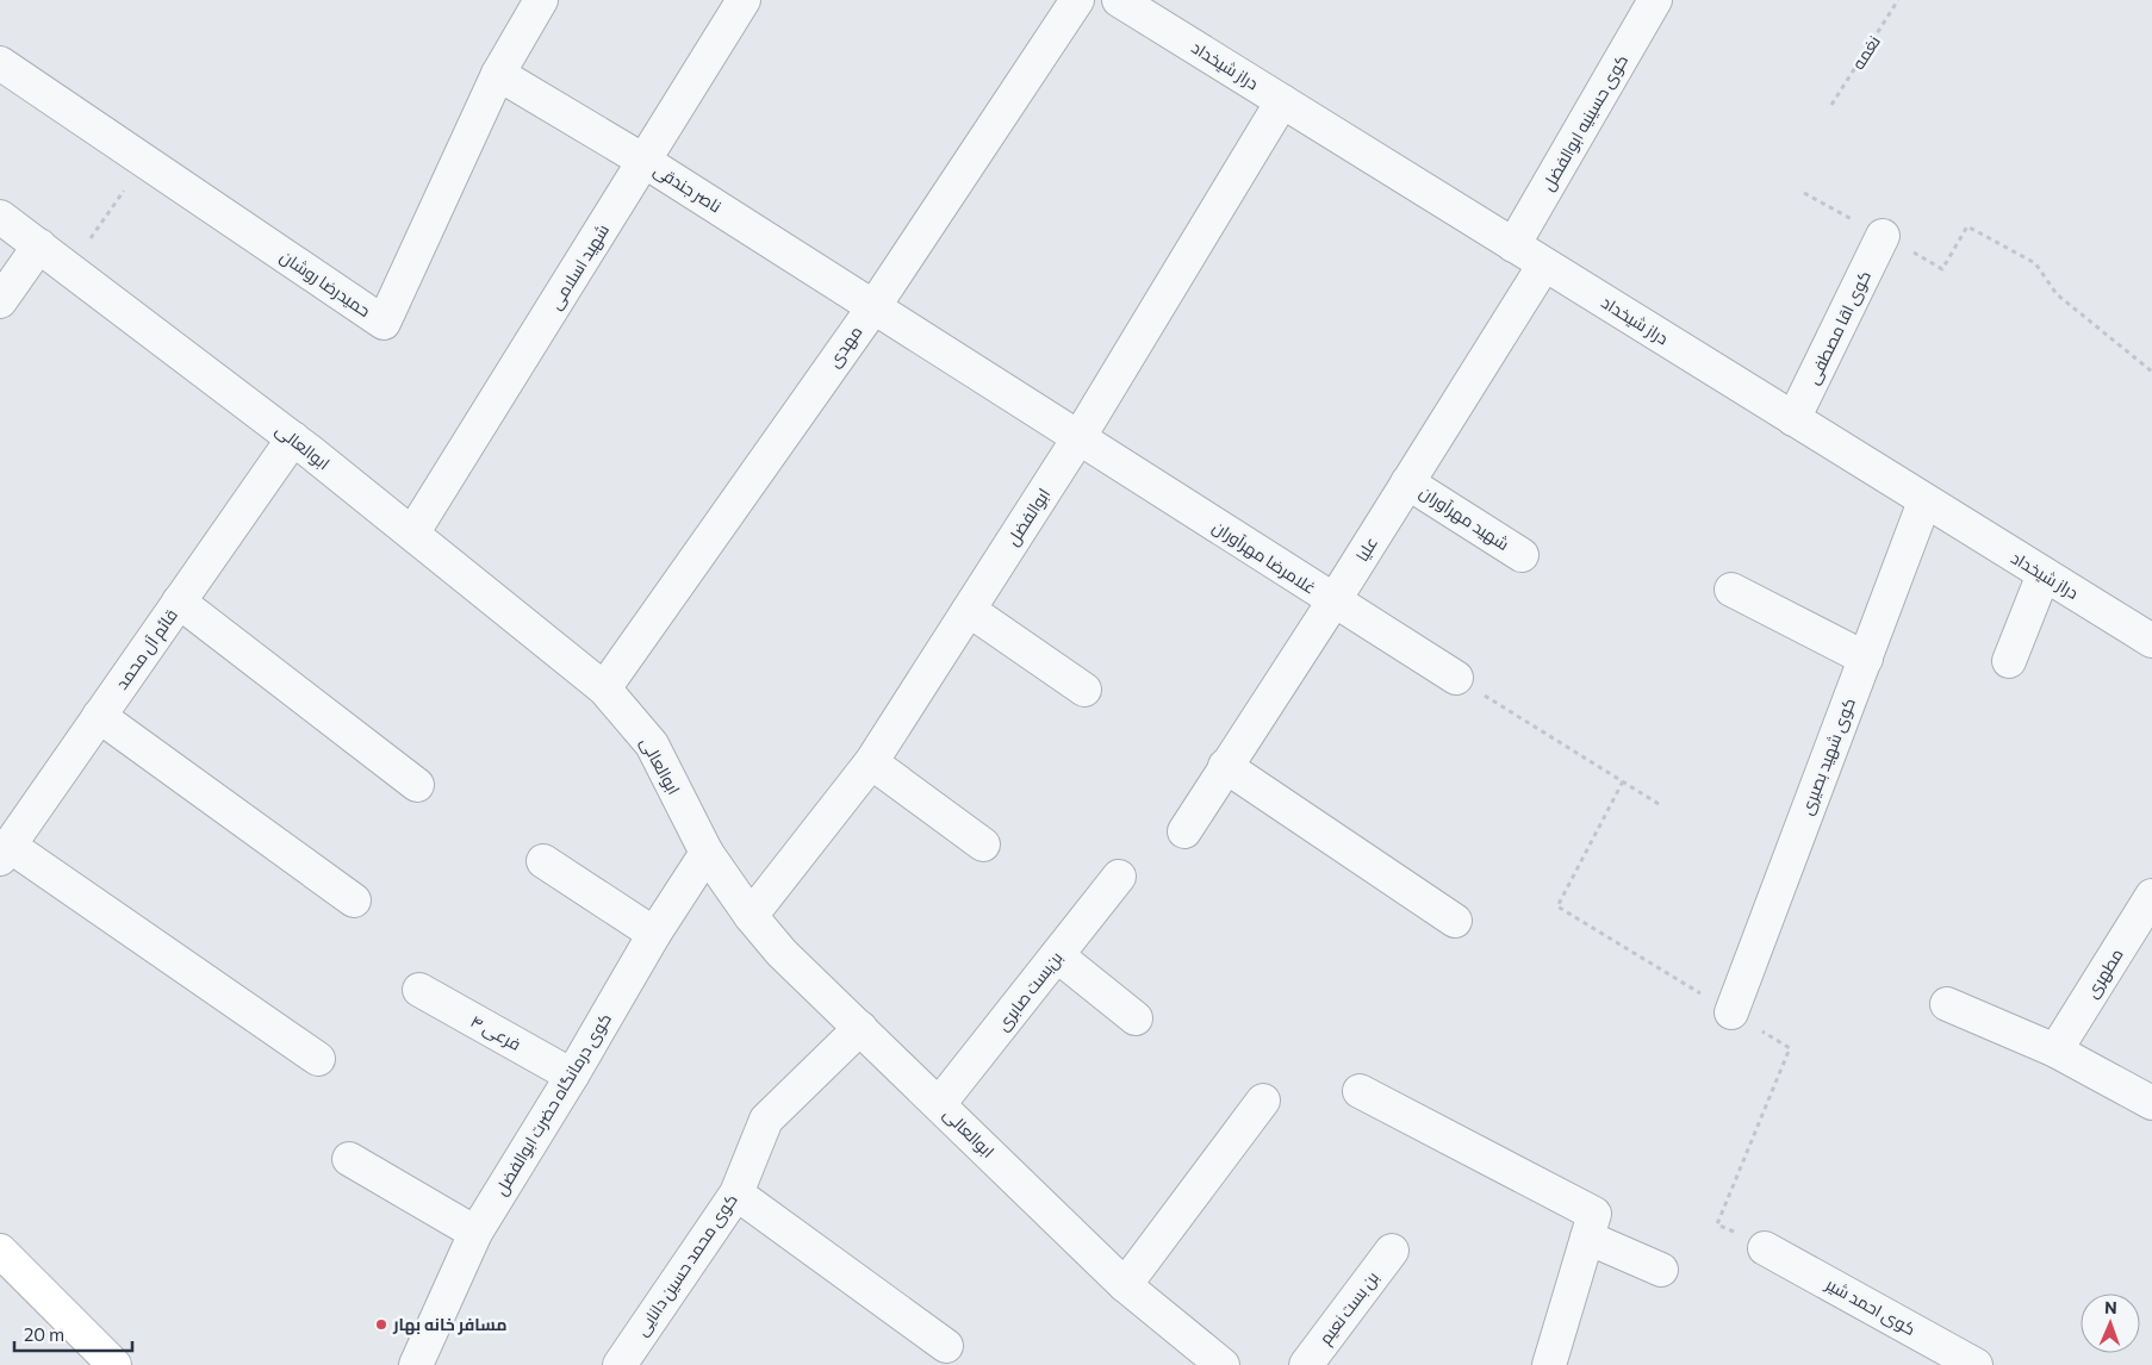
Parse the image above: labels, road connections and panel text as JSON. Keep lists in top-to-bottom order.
{
  "streets": {
    "street": [
      "دراز شیخداد",
      "کوی حسینیه ابوالفضل",
      "ناصر جندقی",
      "شهید اسلامی",
      "حمیدرضا روشان",
      "کوی اقا مصطفی",
      "مهدی",
      "ابوالعالی",
      "ابوالفضل",
      "شهید مهرآوران",
      "علیا",
      "غلامرضا مهرآوران",
      "قائم آل محمد",
      "کوی شهید بصیری",
      "مطهری",
      "بن‌بست صابری",
      "فرعی ۴",
      "کوی درمانگاه حضرت ابوالفضل",
      "کوی محمد حسین دانایی",
      "کوی احمد شیر",
      "بن بست نعیم"
    ],
    "path": ["نغمه"]
  },
  "crossings": [
    ["دراز شیخداد", "کوی حسینیه ابوالفضل"],
    ["دراز شیخداد", "کوی اقا مصطفی"],
    ["دراز شیخداد", "ابوالفضل"],
    ["دراز شیخداد", "علیا"],
    ["دراز شیخداد", "کوی شهید بصیری"],
    ["ناصر جندقی", "شهید اسلامی"],
    ["ناصر جندقی", "حمیدرضا روشان"],
    ["ناصر جندقی", "مهدی"],
    ["ناصر جندقی", "غلامرضا مهرآوران"],
    ["شهید اسلامی", "ابوالعالی"],
    ["مهدی", "ابوالعالی"],
    ["مهدی", "غلامرضا مهرآوران"],
    ["ابوالعالی", "ابوالفضل"],
    ["ابوالعالی", "قائم آل محمد"],
    ["ابوالعالی", "بن‌بست صابری"],
    ["ابوالعالی", "کوی درمانگاه حضرت ابوالفضل"],
    ["ابوالعالی", "کوی محمد حسین دانایی"],
    ["ابوالفضل", "غلامرضا مهرآوران"],
    ["شهید مهرآوران", "علیا"],
    ["علیا", "غلامرضا مهرآوران"],
    ["فرعی ۴", "کوی درمانگاه حضرت ابوالفضل"]
  ],
  "places": ["مسافر خانه بهار"],
  "scale_bar": "20 m",
  "north": "top"
}
